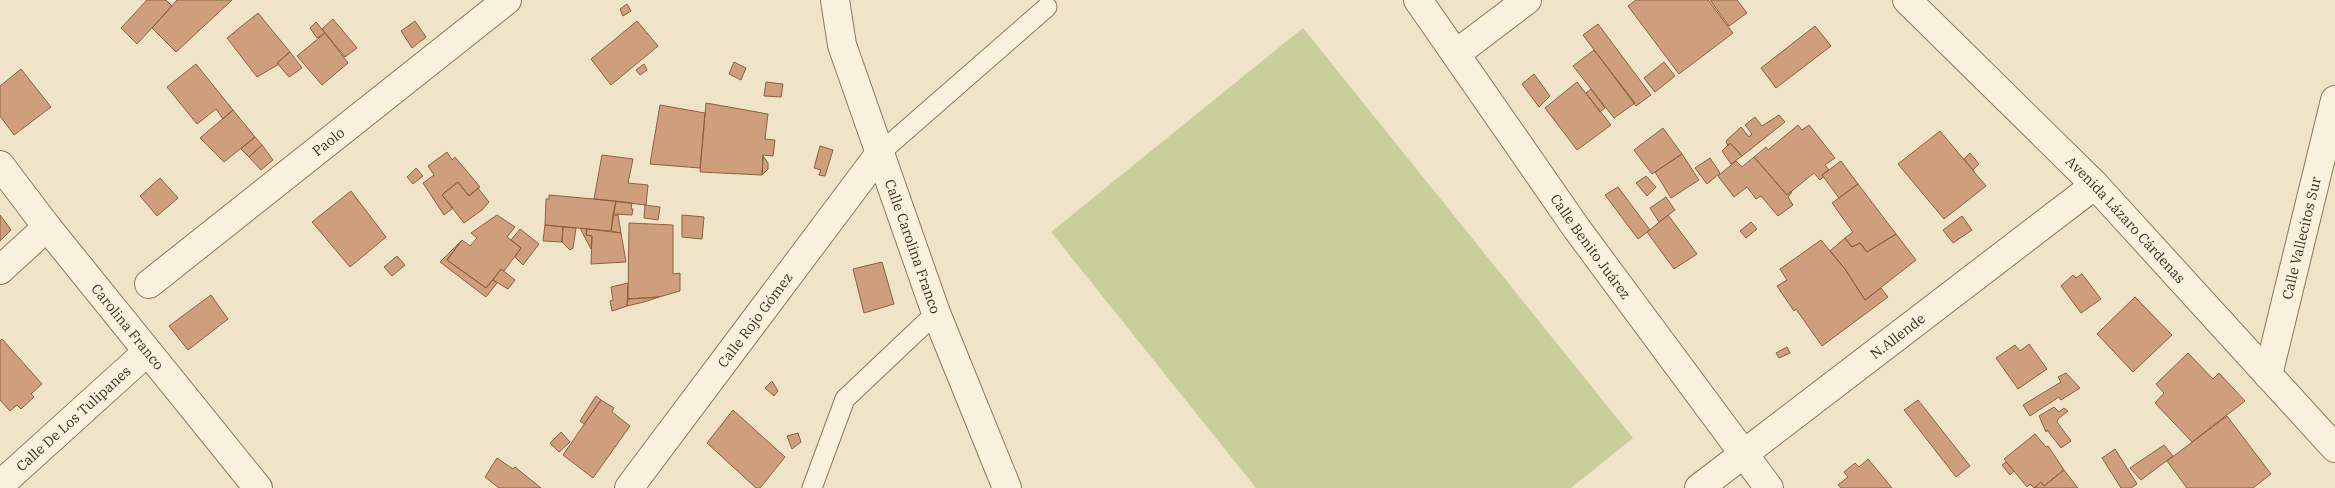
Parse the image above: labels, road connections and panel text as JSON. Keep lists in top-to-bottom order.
{
  "streets": {
    "street": [
      "Paolo",
      "Avenida Lázaro Cárdenas",
      "Calle Vallecitos Sur",
      "Calle Carolina Franco",
      "Calle Benito Juárez",
      "Calle Rojo Gómez",
      "Carolina Franco",
      "N.Allende",
      "Calle De Los Tulipanes"
    ]
  },
  "crossings": [
    ["Avenida Lázaro Cárdenas", "Calle Vallecitos Sur"],
    ["Avenida Lázaro Cárdenas", "N.Allende"],
    ["Calle Carolina Franco", "Calle Rojo Gómez"],
    ["Calle Benito Juárez", "N.Allende"],
    ["Carolina Franco", "Calle De Los Tulipanes"]
  ]
}
